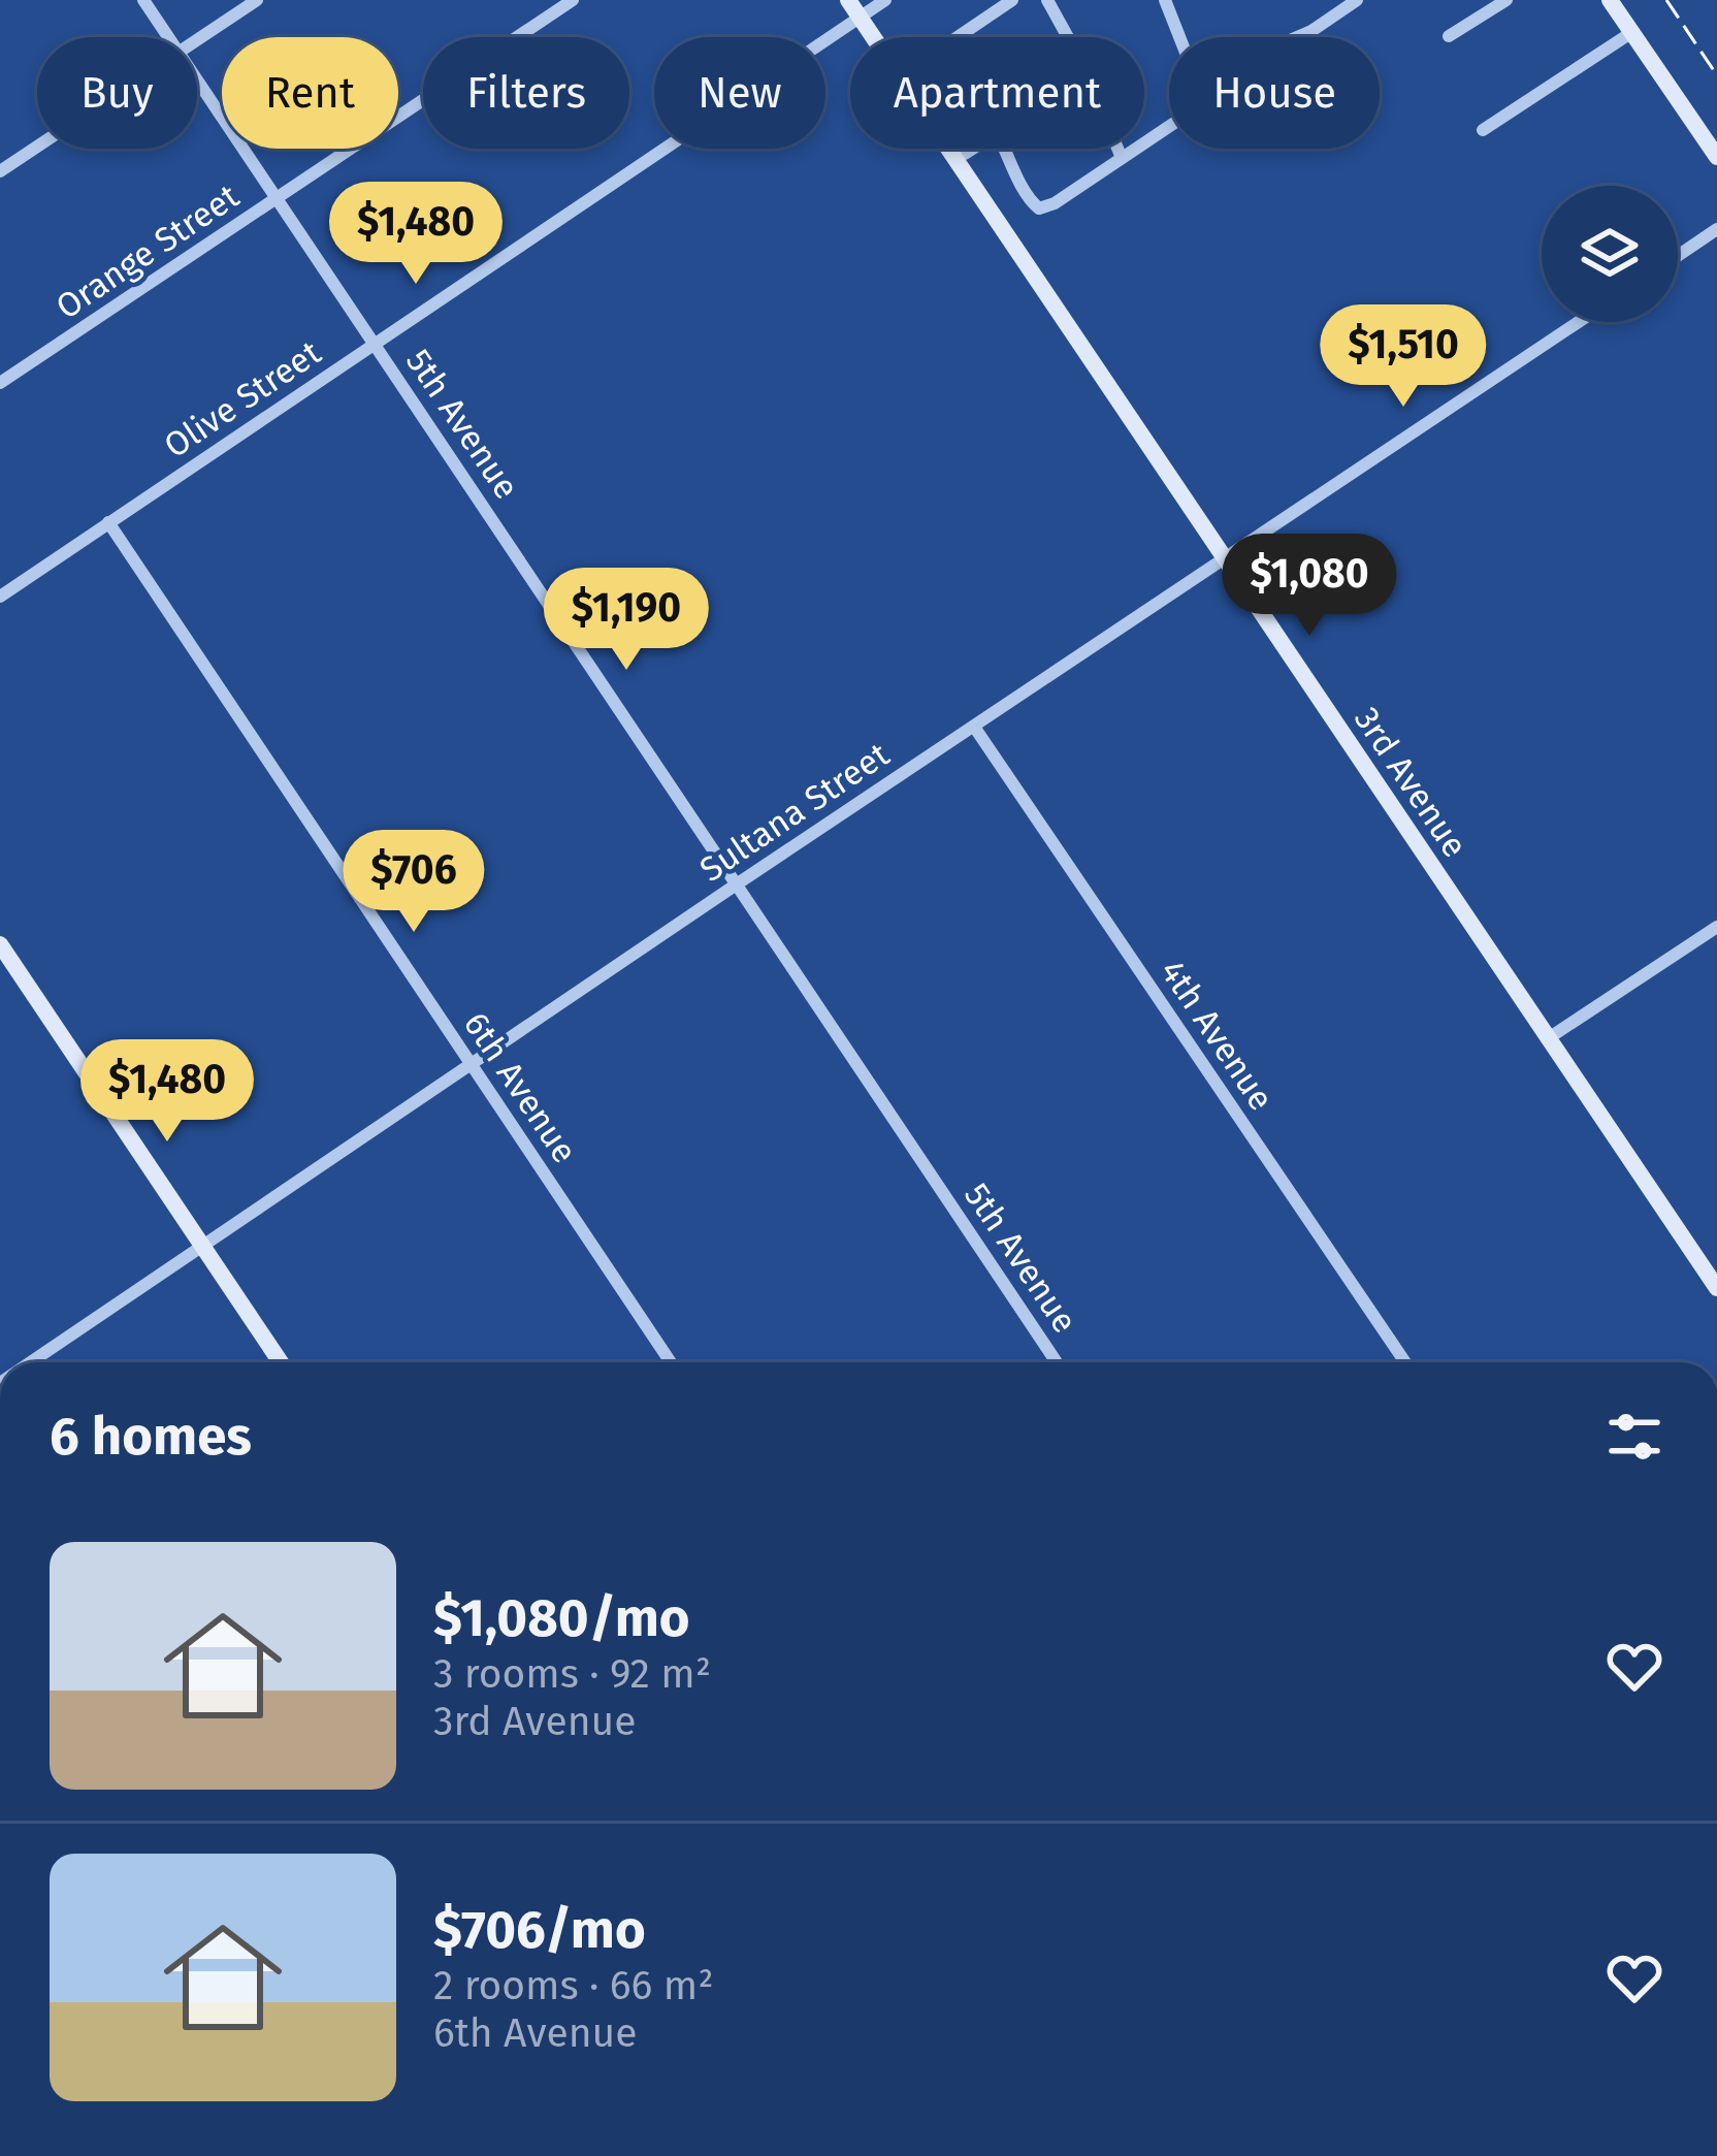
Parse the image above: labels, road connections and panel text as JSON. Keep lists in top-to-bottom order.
{
  "streets": {
    "street": [
      "Orange Street",
      "Olive Street",
      "5th Avenue",
      "3rd Avenue",
      "Sultana Street",
      "4th Avenue",
      "6th Avenue"
    ]
  },
  "crossings": [
    ["Orange Street", "5th Avenue"],
    ["Olive Street", "5th Avenue"],
    ["Olive Street", "3rd Avenue"],
    ["Olive Street", "6th Avenue"],
    ["5th Avenue", "Sultana Street"],
    ["3rd Avenue", "Sultana Street"],
    ["Sultana Street", "4th Avenue"],
    ["Sultana Street", "6th Avenue"]
  ],
  "page": {
    "chip": [
      "Buy",
      "Rent",
      "Filters",
      "New",
      "Apartment",
      "House"
    ],
    "price": [
      "$1,480",
      "$1,510",
      "$1,080",
      "$1,190",
      "$706",
      "$1,480"
    ],
    "heading": "6 homes",
    "list": [
      {
        "name": "$1,080/mo",
        "note": "3 rooms · 92 m² · 3rd Avenue"
      },
      {
        "name": "$706/mo",
        "note": "2 rooms · 66 m² · 6th Avenue"
      }
    ]
  }
}
